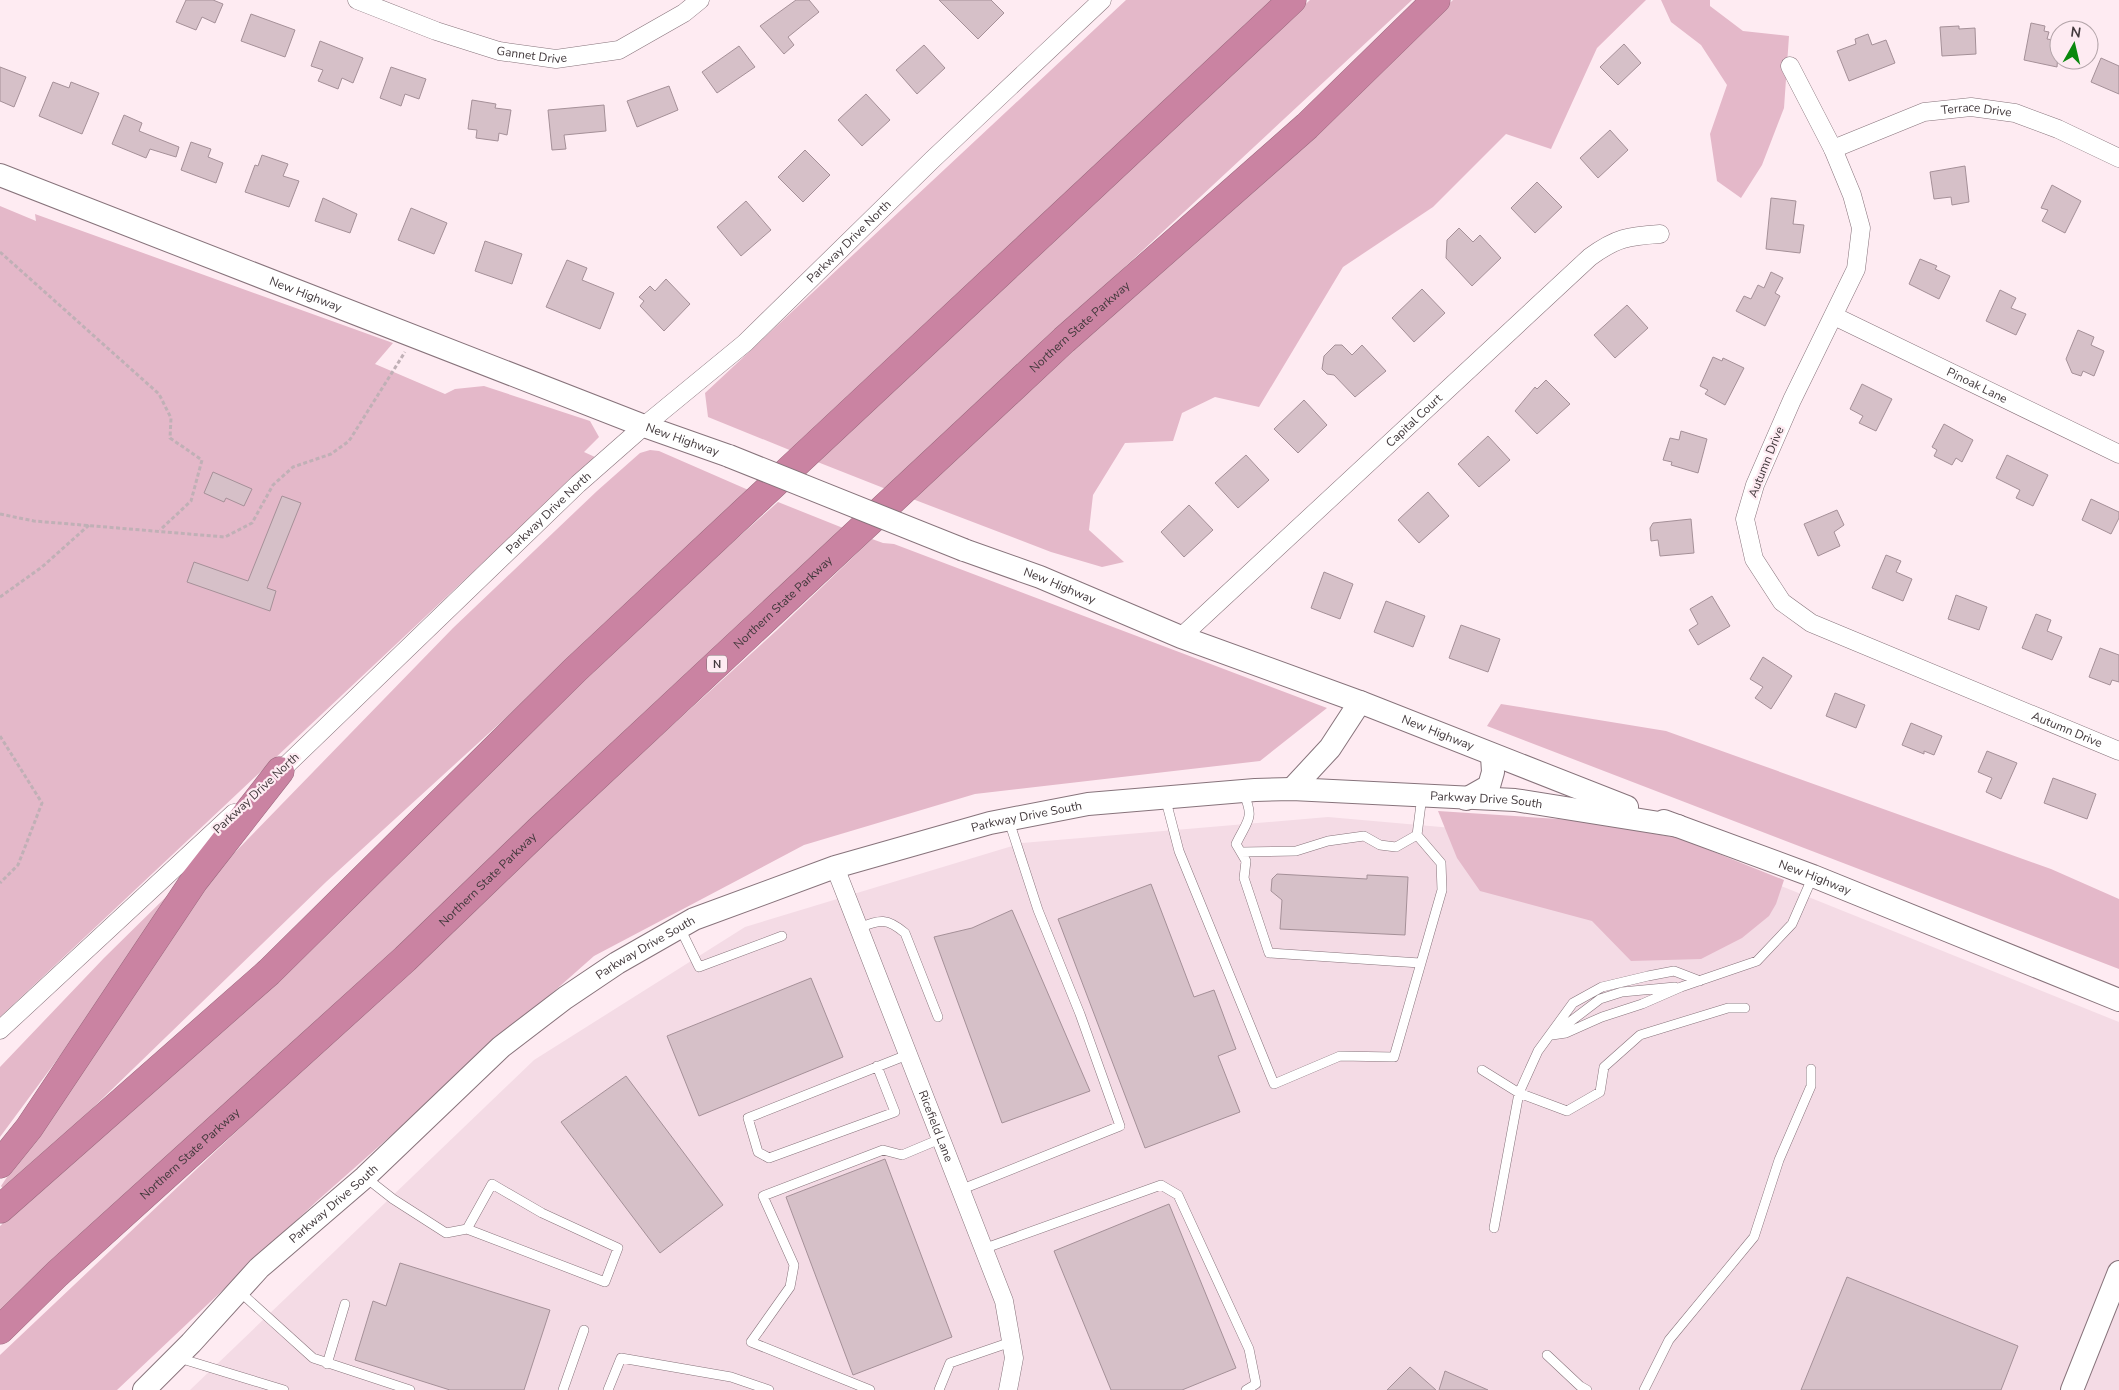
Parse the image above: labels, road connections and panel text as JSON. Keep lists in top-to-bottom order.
{
  "streets": {
    "highway": ["Northern State Parkway", "N"],
    "street": [
      "Gannet Drive",
      "Terrace Drive",
      "Parkway Drive North",
      "New Highway",
      "Pinoak Lane",
      "Capital Court",
      "Autumn Drive",
      "Parkway Drive South",
      "Ricefield Lane"
    ]
  },
  "crossings": [
    ["Terrace Drive", "Autumn Drive"],
    ["Parkway Drive North", "New Highway"],
    ["New Highway", "Capital Court"],
    ["New Highway", "Parkway Drive South"],
    ["Pinoak Lane", "Autumn Drive"],
    ["Parkway Drive South", "Ricefield Lane"]
  ],
  "north": "top"
}
